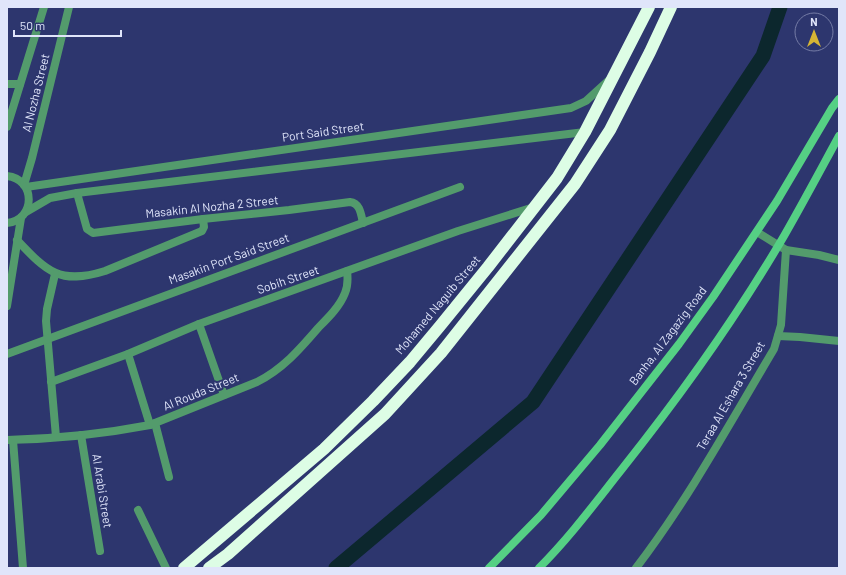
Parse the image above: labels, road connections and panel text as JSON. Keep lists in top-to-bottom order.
{
  "streets": {
    "highway": ["Mohamed Naguib Street"],
    "main road": ["Banha, Al Zagazig Road"],
    "street": [
      "Al Nozha Street",
      "Port Said Street",
      "Masakin Al Nozha 2 Street",
      "Masakin Port Said Street",
      "Sobih Street",
      "Al Rouda Street",
      "Teraa Al Eshara 3 Street",
      "Al Arabi Street"
    ]
  },
  "crossings": [
    ["Al Nozha Street", "Port Said Street"],
    ["Port Said Street", "Mohamed Naguib Street"],
    ["Masakin Al Nozha 2 Street", "Masakin Port Said Street"],
    ["Sobih Street", "Mohamed Naguib Street"],
    ["Sobih Street", "Al Rouda Street"],
    ["Al Rouda Street", "Al Arabi Street"]
  ],
  "scale_bar": "50 m",
  "north": "top"
}
